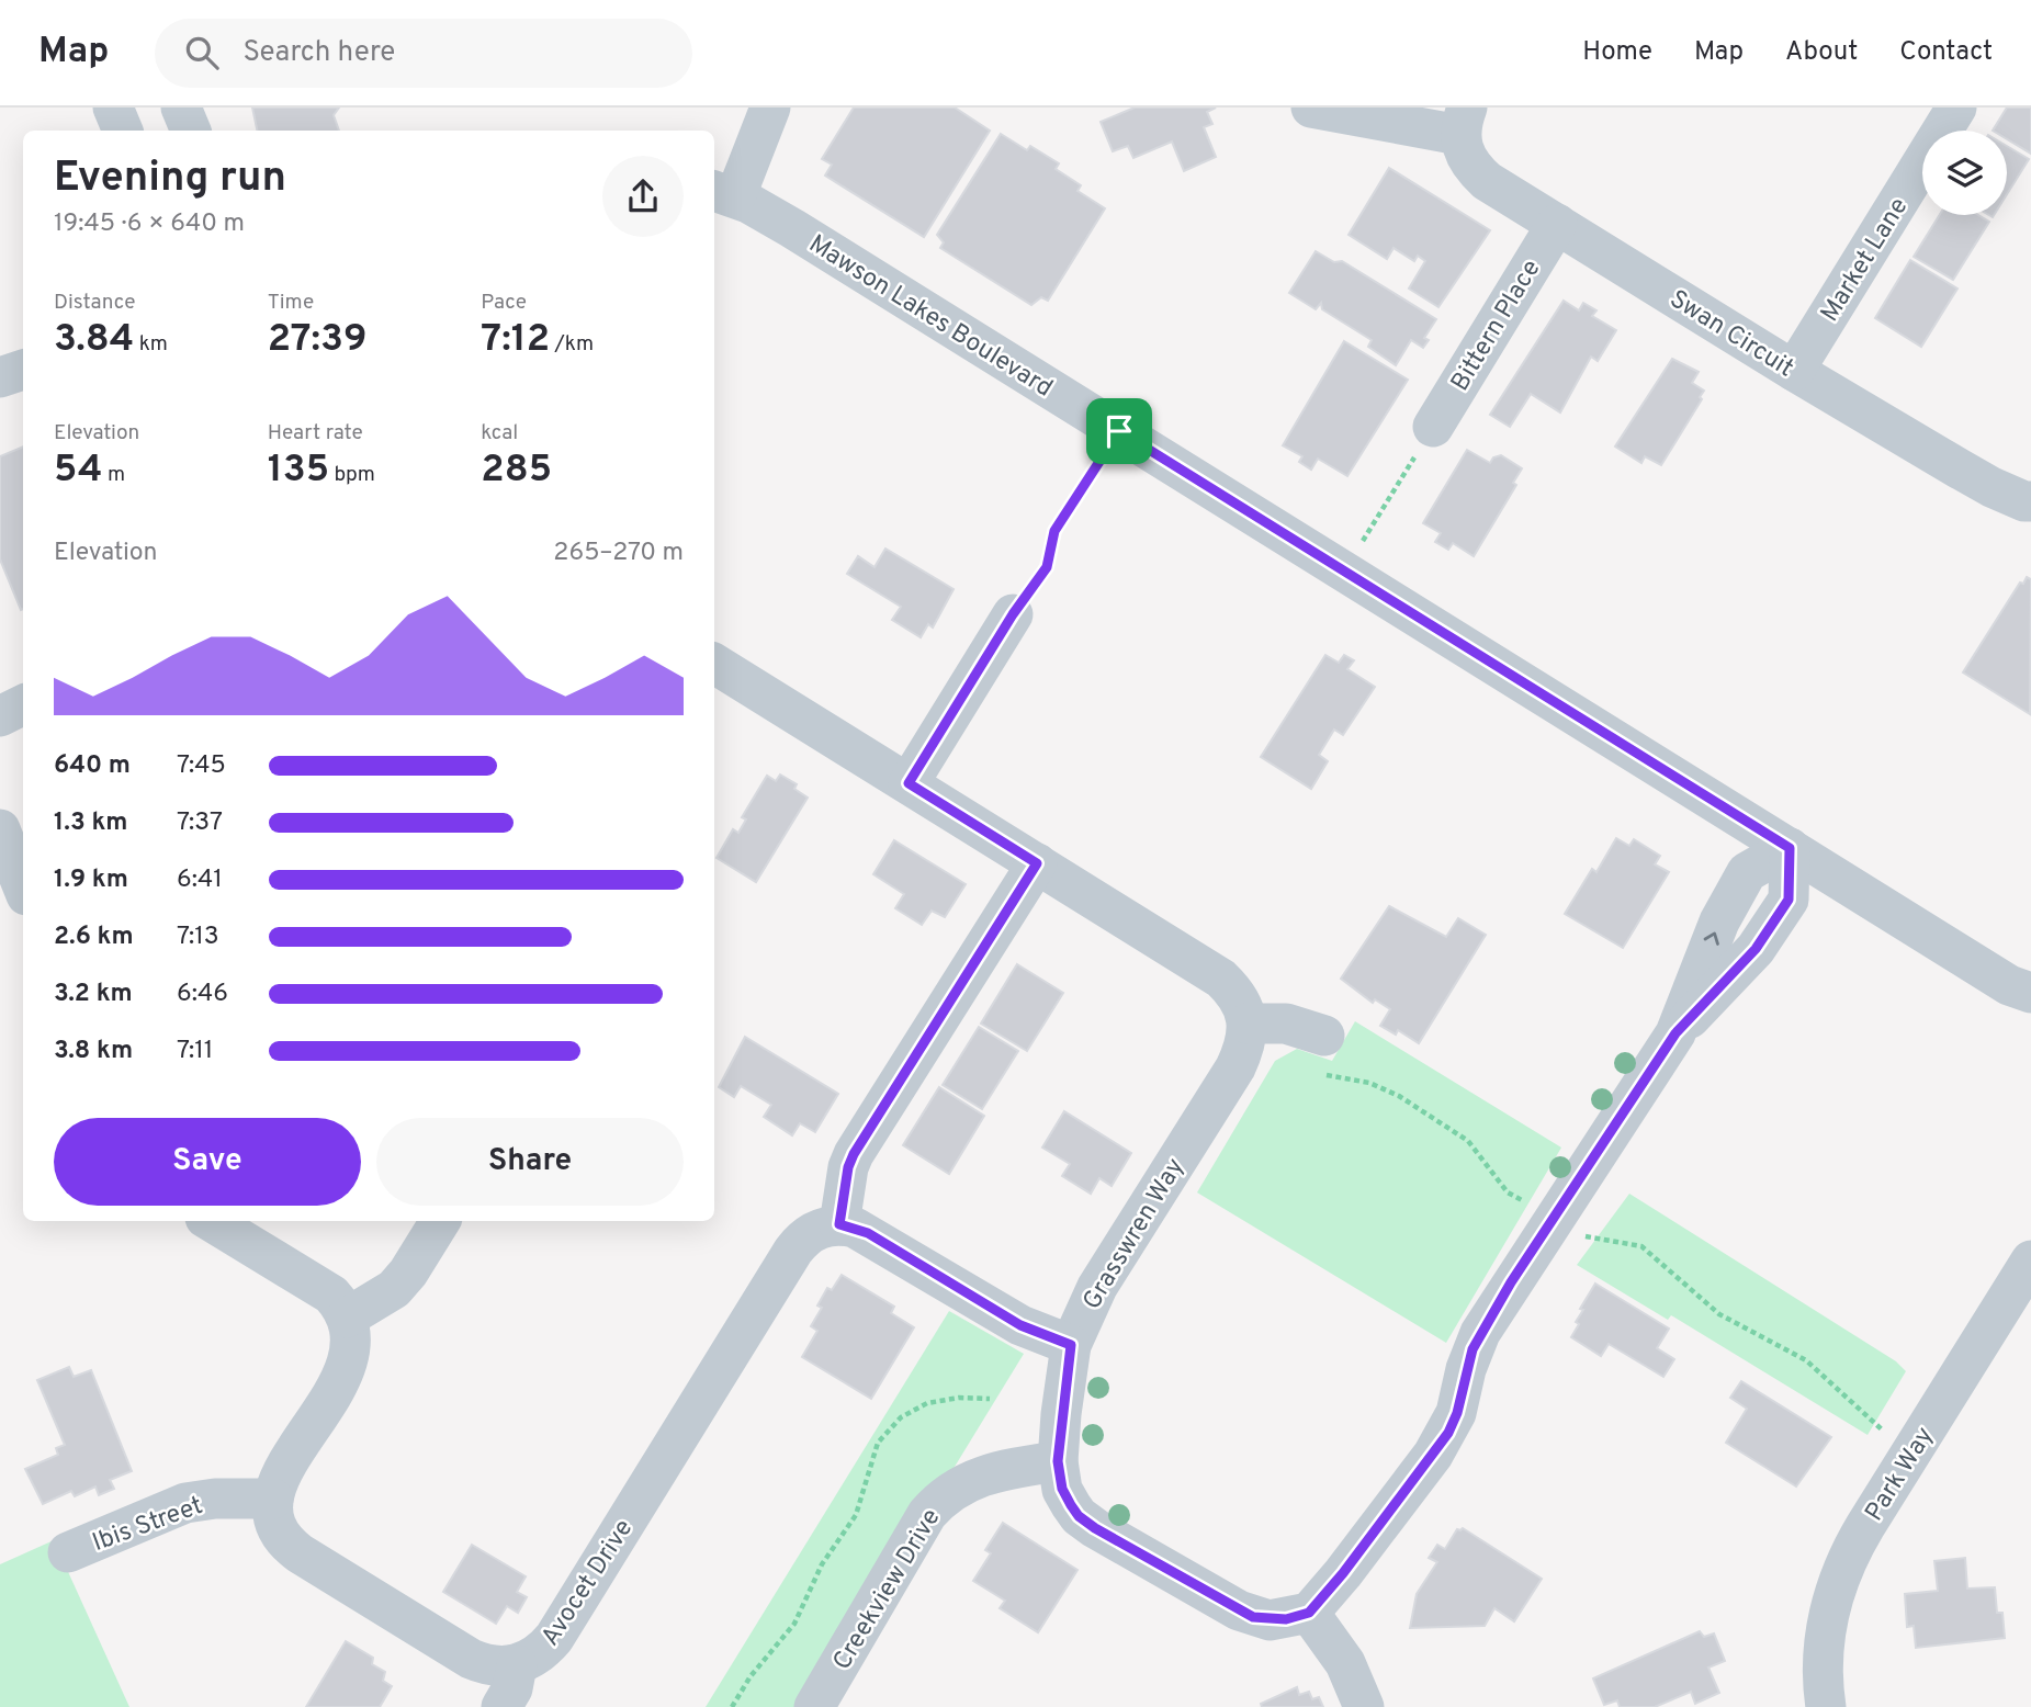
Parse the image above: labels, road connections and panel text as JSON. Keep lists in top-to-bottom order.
{
  "streets": {
    "street": [
      "Market Lane",
      "Mawson Lakes Boulevard",
      "Bittern Place",
      "Swan Circuit",
      "Grasswren Way",
      "Park Way",
      "Ibis Street",
      "Avocet Drive",
      "Creekview Drive"
    ]
  },
  "crossings": [
    ["Market Lane", "Swan Circuit"],
    ["Bittern Place", "Swan Circuit"],
    ["Grasswren Way", "Creekview Drive"],
    ["Ibis Street", "Avocet Drive"]
  ],
  "page": {
    "header": "Map",
    "search": "Search here",
    "nav": [
      "Home",
      "Map",
      "About",
      "Contact"
    ],
    "heading": ["Evening run", "19:45 · 6 × 640 m"],
    "stats": [
      ["Distance", "3.84 km"],
      ["Time", "27:39"],
      ["Pace", "7:12 /km"],
      ["Elevation", "54 m"],
      ["Heart rate", "135 bpm"],
      ["kcal", "285"]
    ],
    "chart": ["Elevation", "265–270 m"],
    "list": [
      {
        "name": "640 m",
        "note": "7:45"
      },
      {
        "name": "1.3 km",
        "note": "7:37"
      },
      {
        "name": "1.9 km",
        "note": "6:41"
      },
      {
        "name": "2.6 km",
        "note": "7:13"
      },
      {
        "name": "3.2 km",
        "note": "6:46"
      },
      {
        "name": "3.8 km",
        "note": "7:11"
      }
    ],
    "buttons": ["Save", "Share"]
  }
}
